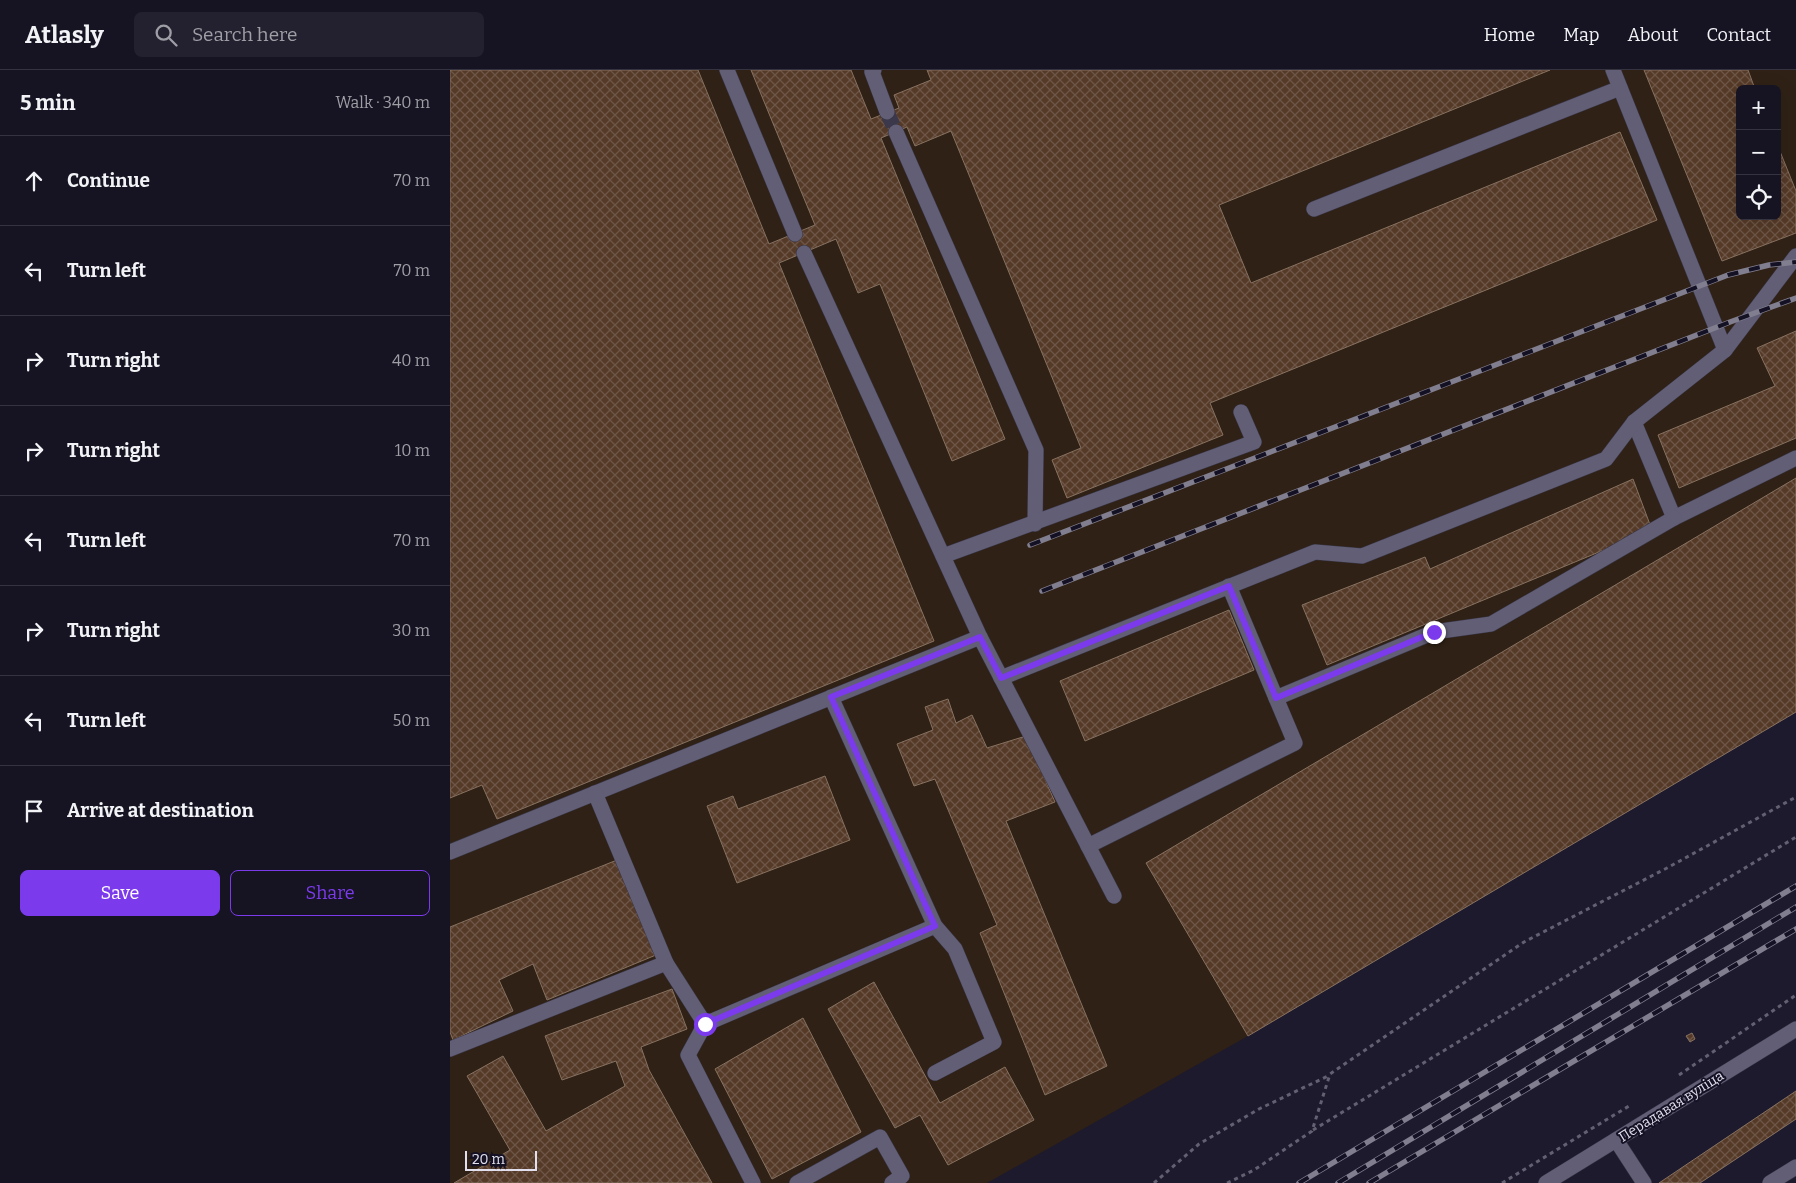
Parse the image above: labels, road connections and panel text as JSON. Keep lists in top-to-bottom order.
{
  "streets": {
    "street": ["Перадавая вуліца"]
  },
  "scale_bar": "20 m",
  "page": {
    "header": "Atlasly",
    "search": "Search here",
    "nav": [
      "Home",
      "Map",
      "About",
      "Contact"
    ],
    "heading": ["5 min", "Walk · 340 m"],
    "map_buttons": ["+", "−"],
    "list": [
      ["Continue", "70 m"],
      ["Turn left", "70 m"],
      ["Turn right", "40 m"],
      ["Turn right", "10 m"],
      ["Turn left", "70 m"],
      ["Turn right", "30 m"],
      ["Turn left", "50 m"],
      "Arrive at destination"
    ],
    "buttons": ["Save", "Share"],
    "scale": "20 m"
  }
}
